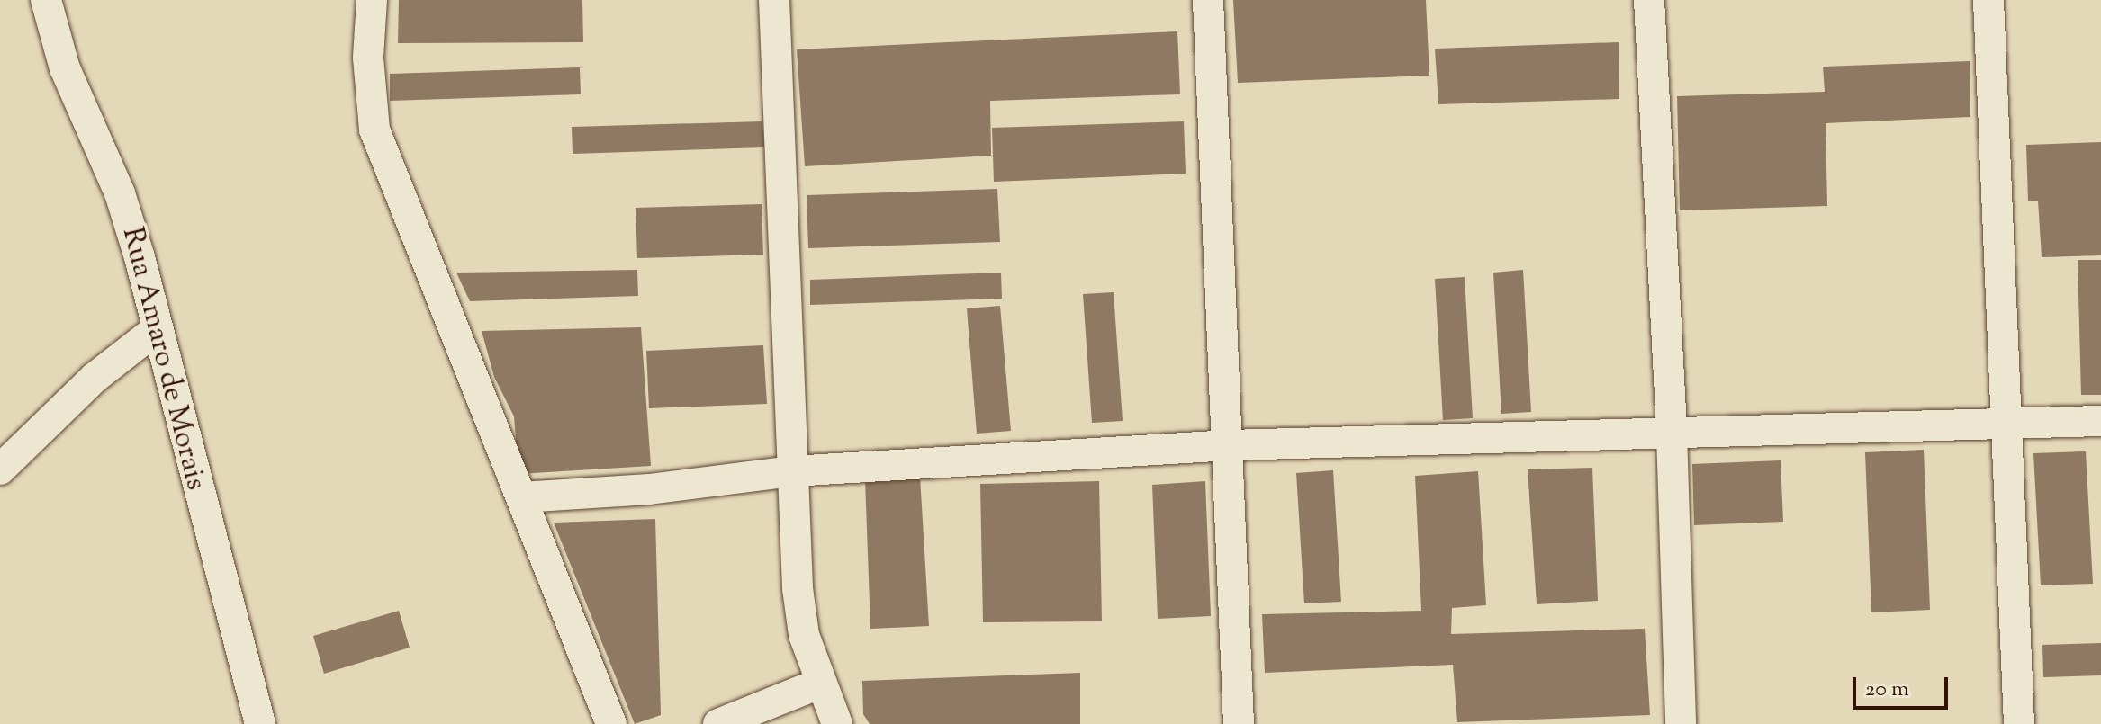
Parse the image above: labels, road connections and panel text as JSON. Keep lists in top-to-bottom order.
{
  "streets": {
    "street": ["Rua Amaro de Morais"]
  },
  "scale_bar": "20 m"
}
